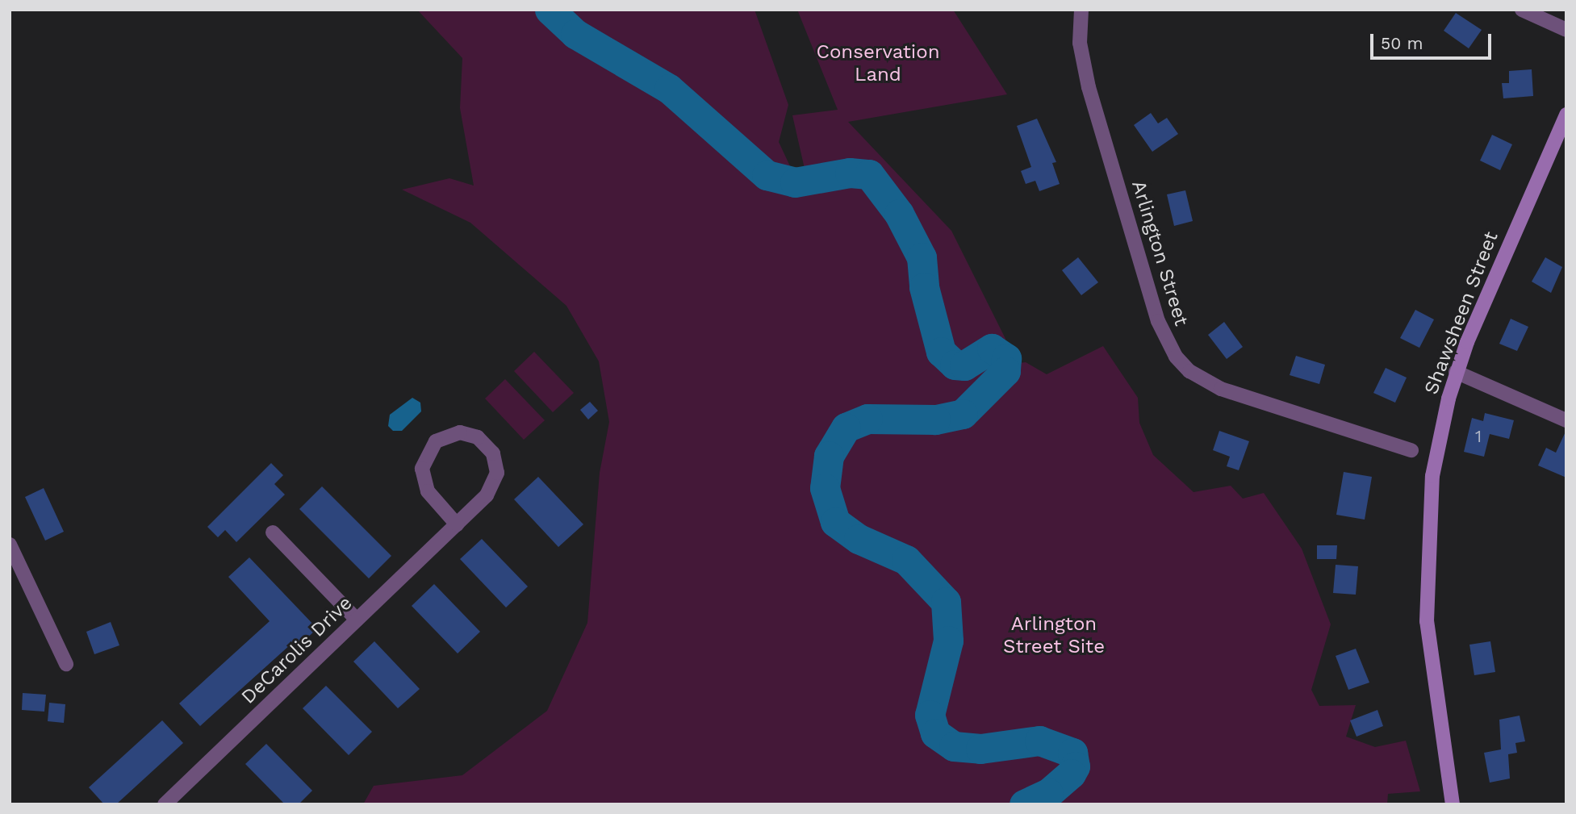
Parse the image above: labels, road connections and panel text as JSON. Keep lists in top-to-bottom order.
{
  "streets": {
    "main road": ["Shawsheen Street"],
    "street": ["Arlington Street", "DeCarolis Drive"]
  },
  "parks": ["Conservation Land", "Arlington Street Site"],
  "house_numbers": ["1"],
  "scale_bar": "50 m"
}
